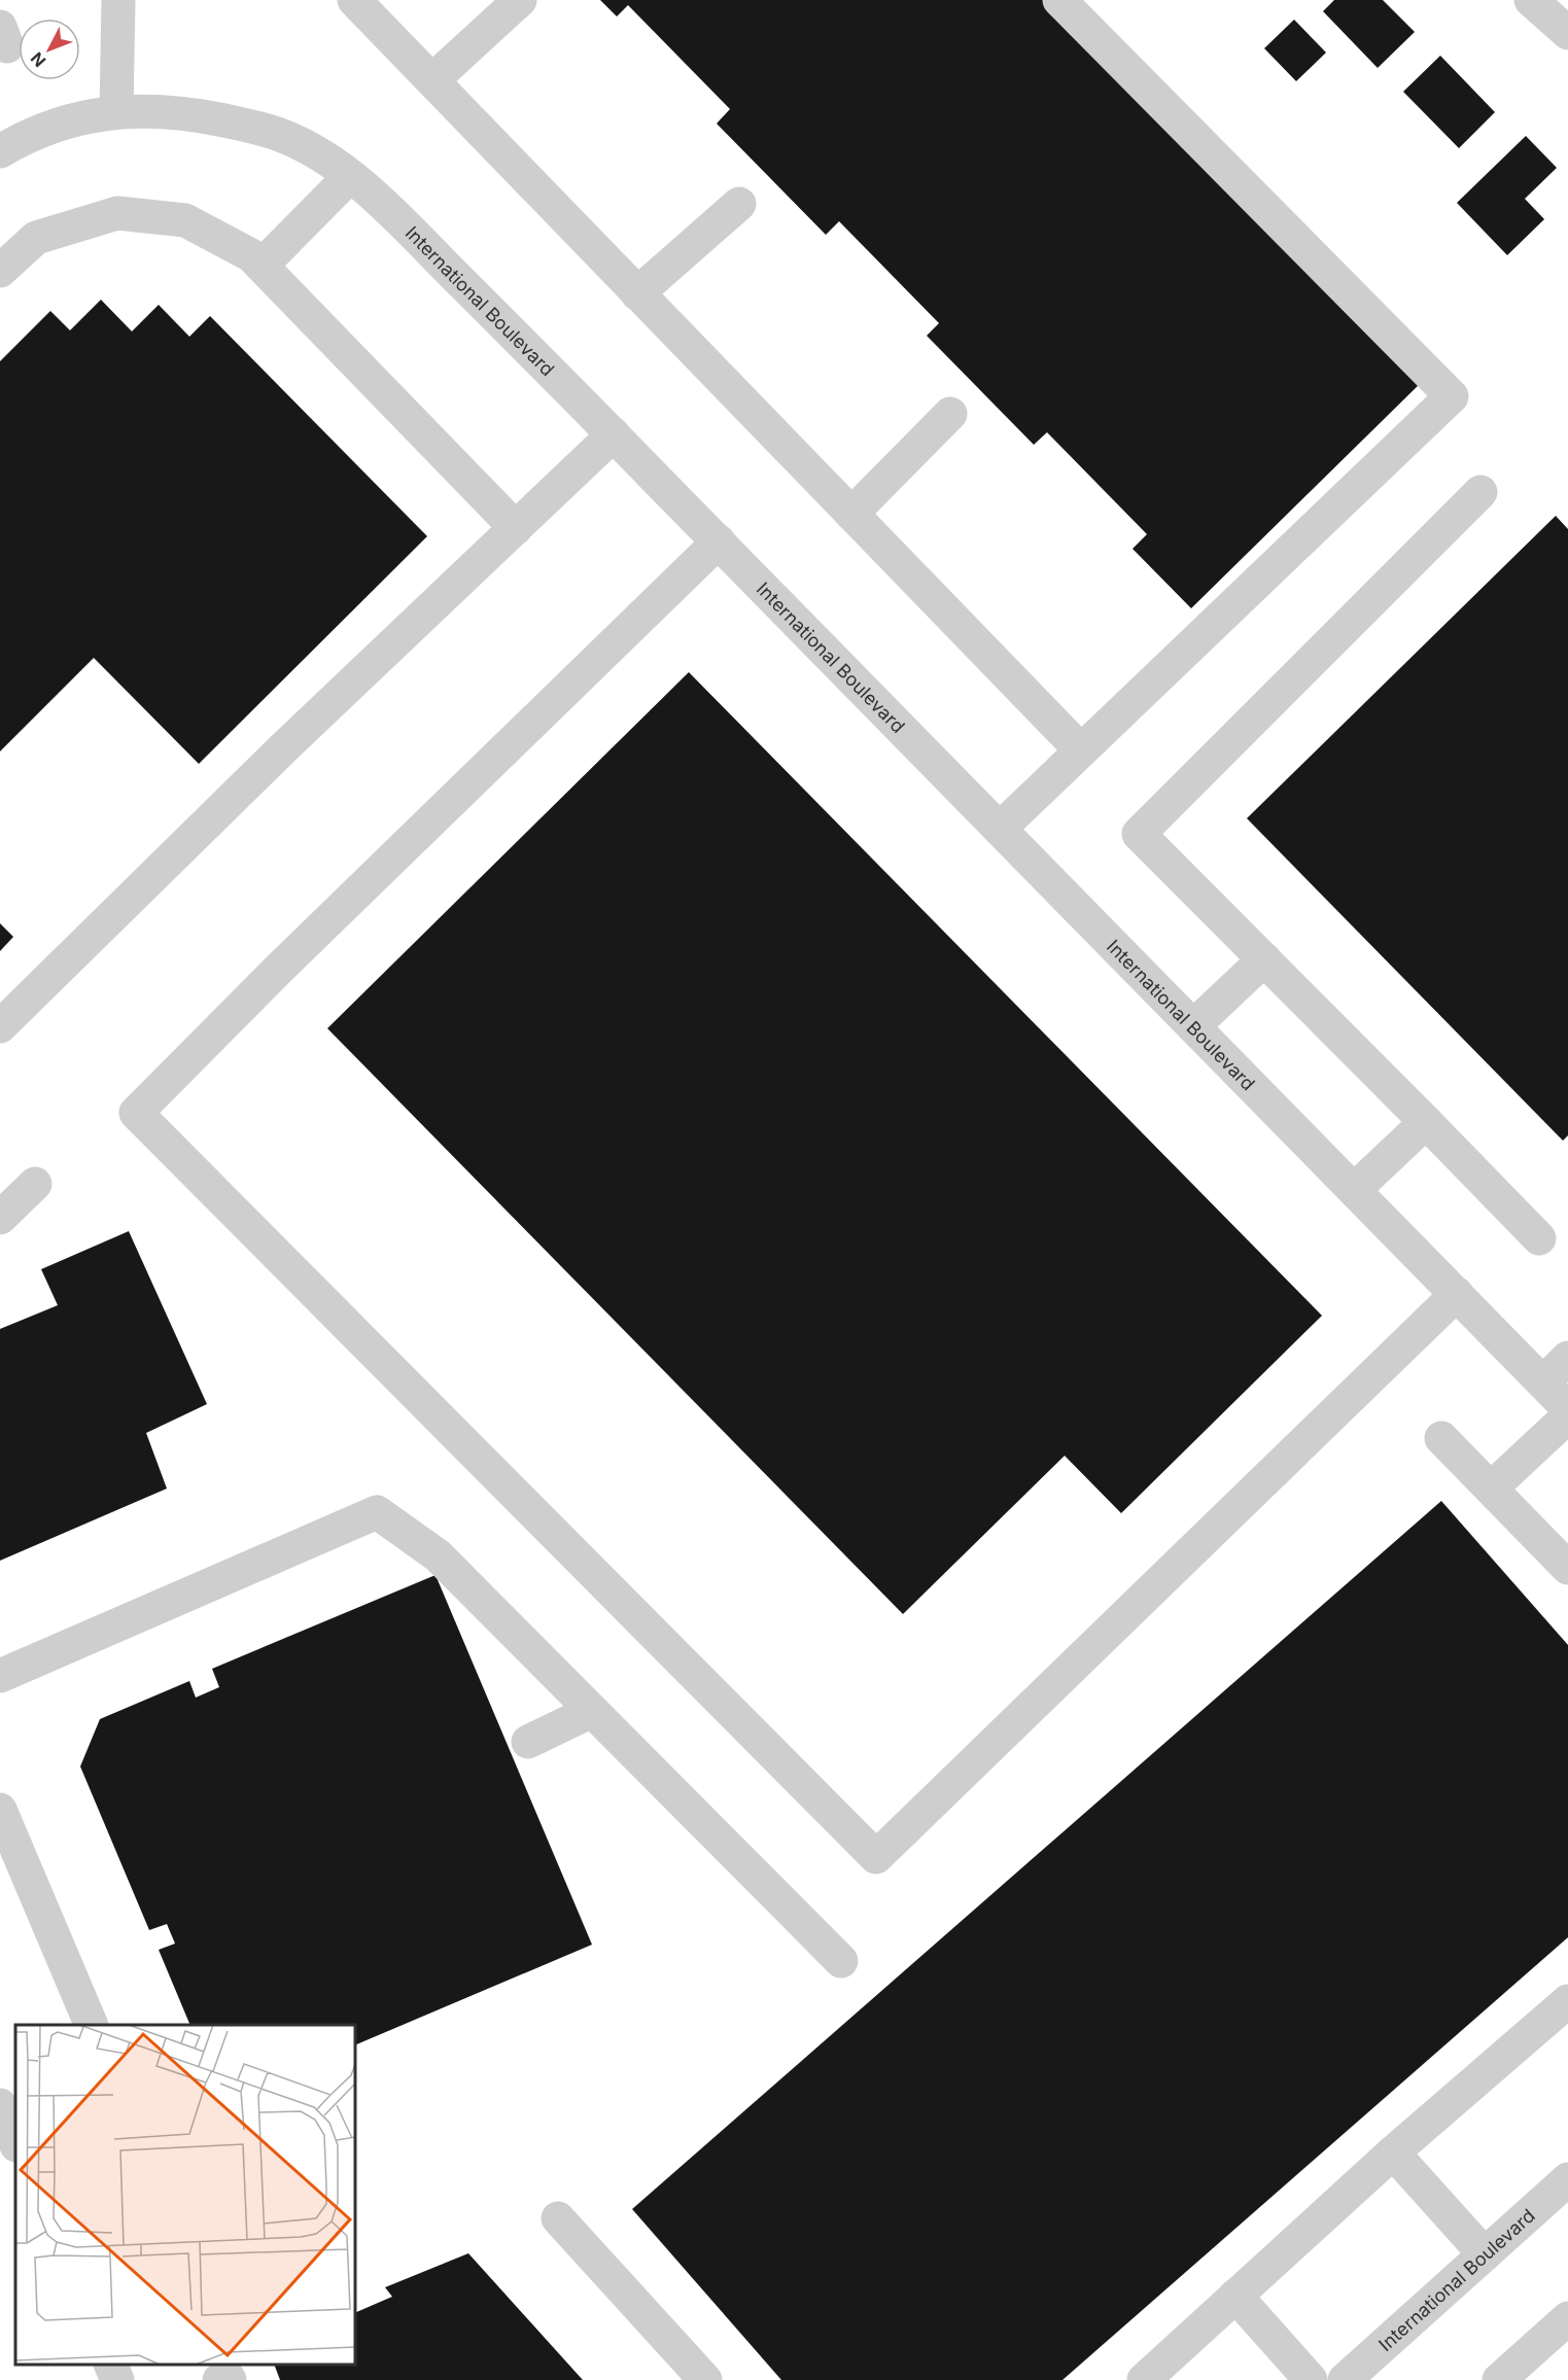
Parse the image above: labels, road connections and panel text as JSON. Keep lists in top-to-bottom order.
{
  "streets": {
    "street": ["International Boulevard"]
  },
  "north": "bottom left"
}
